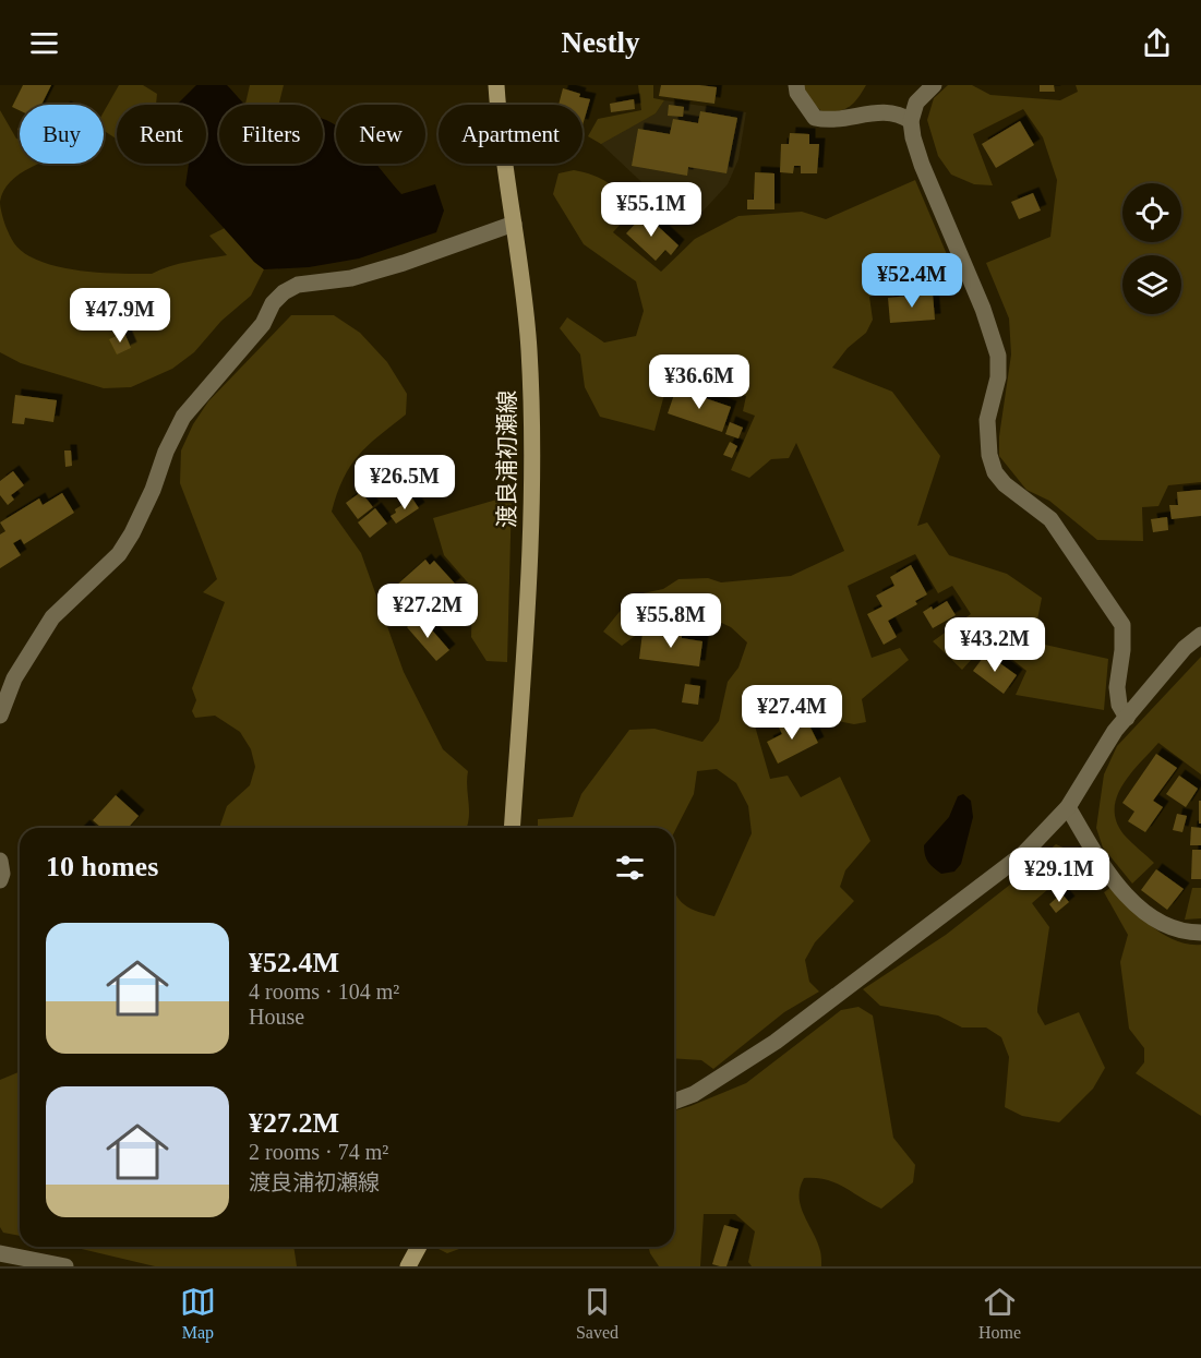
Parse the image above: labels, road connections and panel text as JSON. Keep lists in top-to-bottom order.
{
  "streets": {
    "main road": ["渡良浦初瀬線"]
  },
  "page": {
    "header": "Nestly",
    "chip": [
      "Buy",
      "Rent",
      "Filters",
      "New",
      "Apartment"
    ],
    "price": [
      "¥55.1M",
      "¥52.4M",
      "¥47.9M",
      "¥36.6M",
      "¥26.5M",
      "¥27.2M",
      "¥55.8M",
      "¥43.2M",
      "¥27.4M",
      "¥29.1M"
    ],
    "heading": "10 homes",
    "list": [
      {
        "name": "¥52.4M",
        "note": "4 rooms · 104 m² · House"
      },
      {
        "name": "¥27.2M",
        "note": "2 rooms · 74 m² · 渡良浦初瀬線"
      }
    ],
    "tabs": ["Map", "Saved", "Home"]
  }
}
